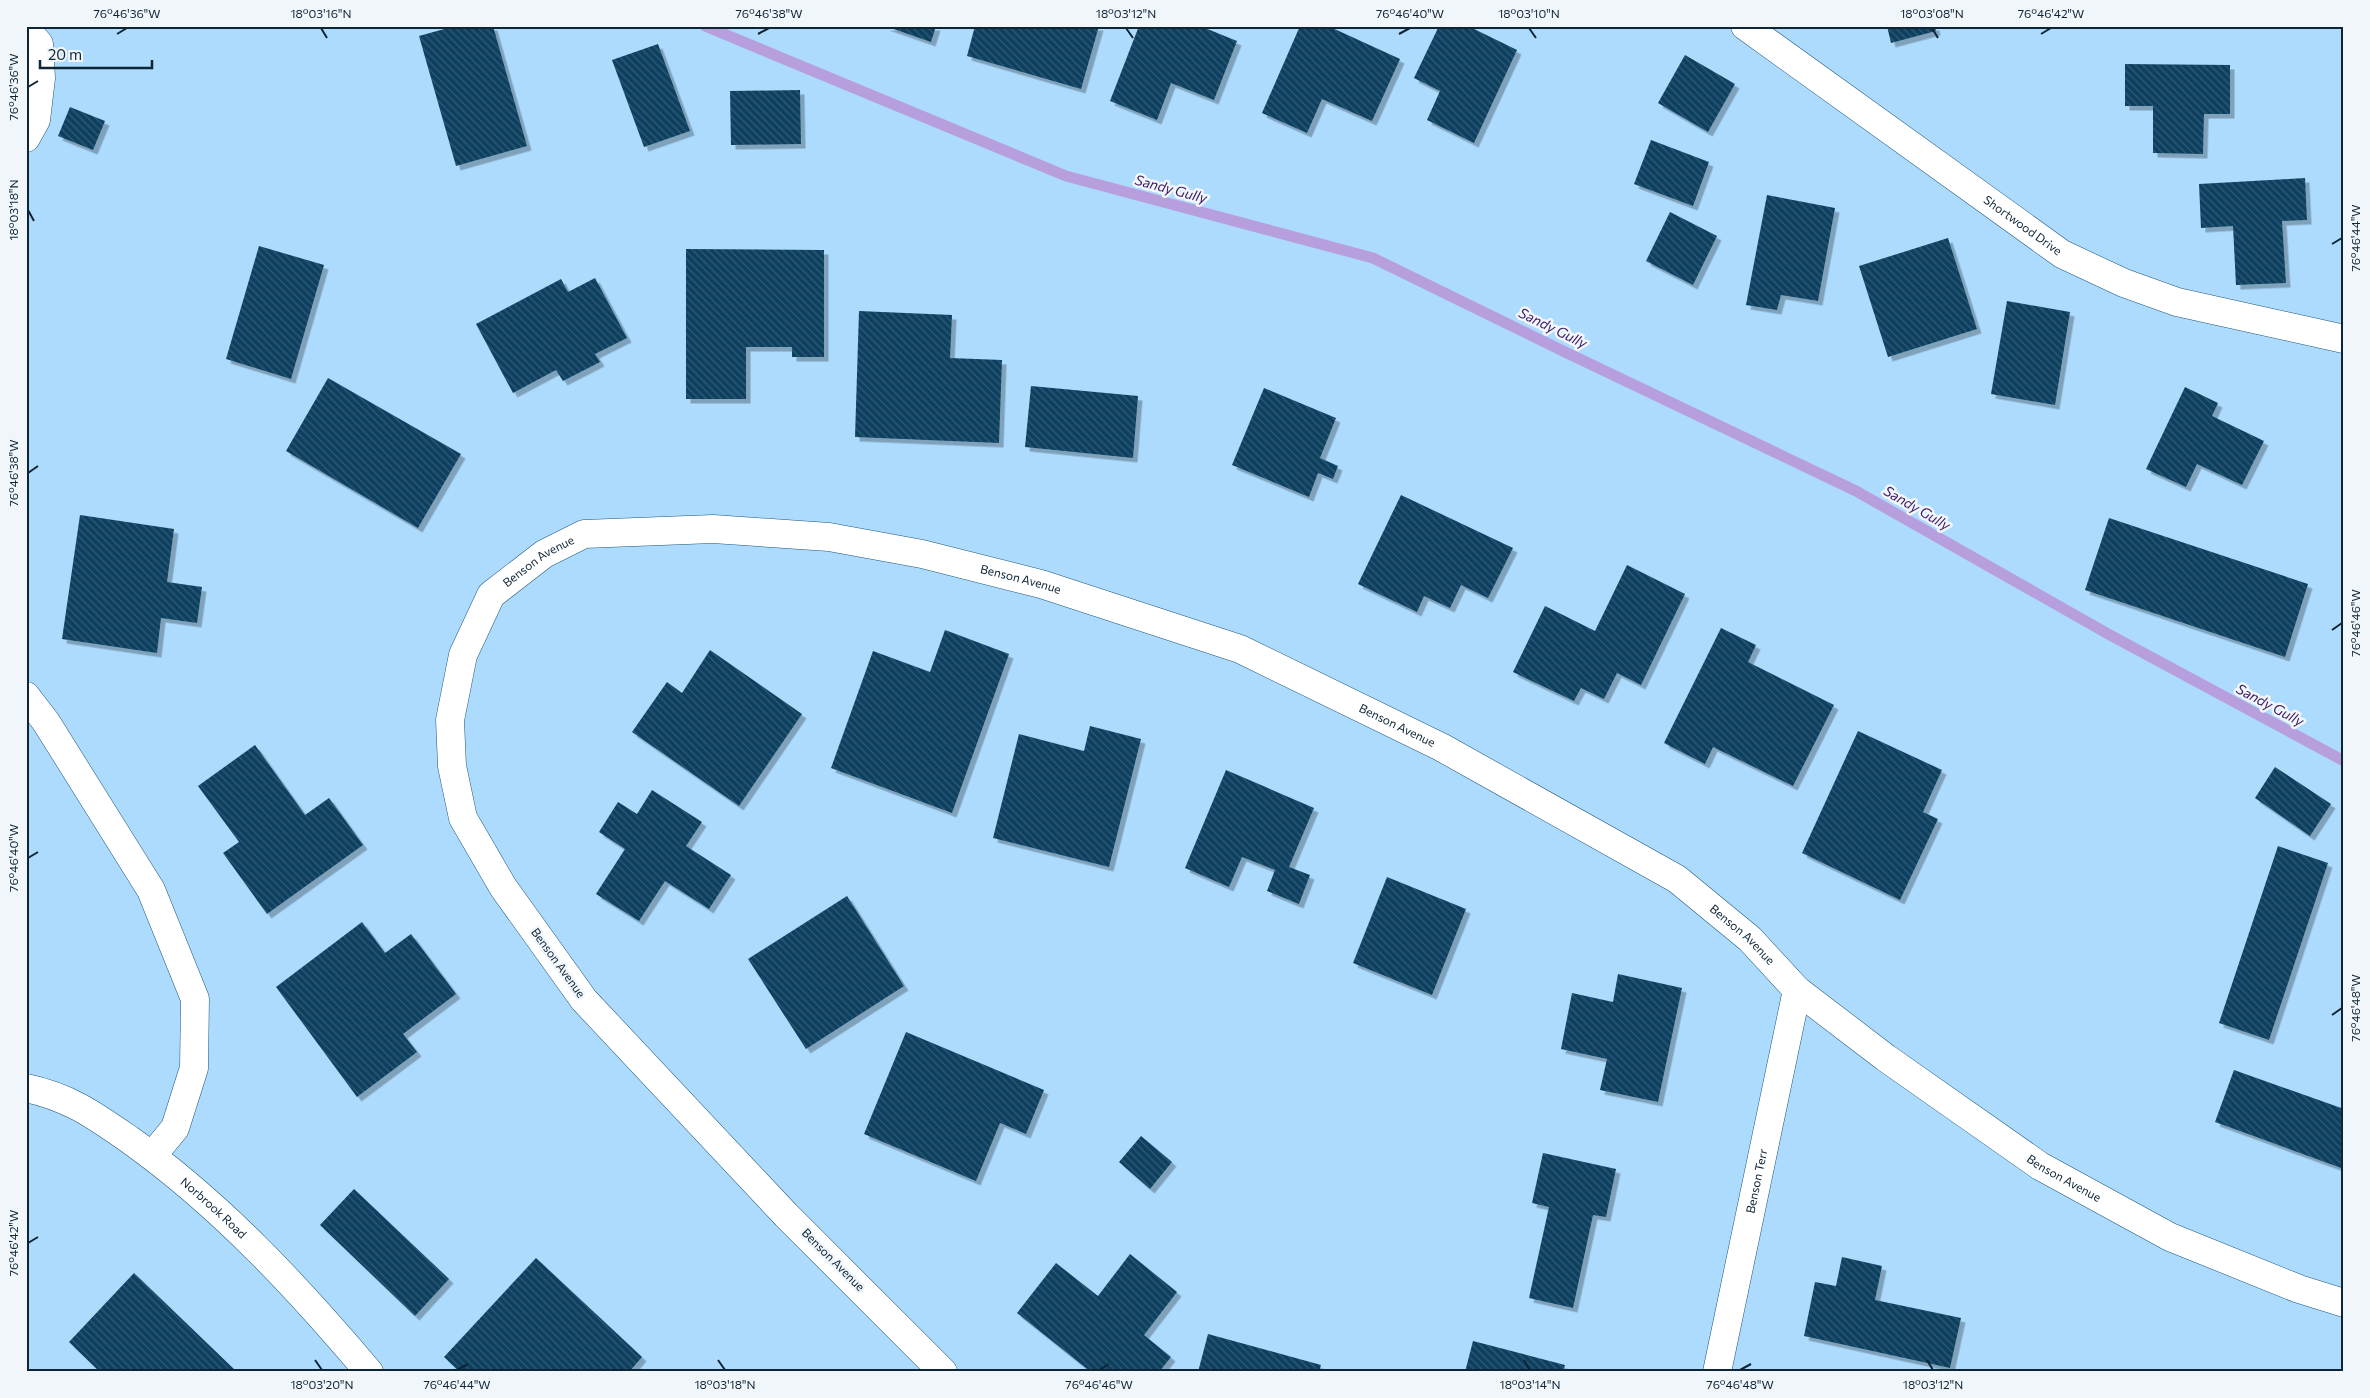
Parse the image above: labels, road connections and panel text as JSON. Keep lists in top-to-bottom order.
{
  "streets": {
    "street": [
      "Shortwood Drive",
      "Benson Avenue",
      "Benson Terr",
      "Norbrook Road"
    ]
  },
  "crossings": [
    ["Benson Avenue", "Benson Terr"]
  ],
  "water": ["Sandy Gully"],
  "scale_bar": "20 m",
  "coordinates": [
    "76°46'36\"W",
    "18°03'16\"N",
    "76°46'38\"W",
    "18°03'12\"N",
    "76°46'40\"W",
    "18°03'10\"N",
    "18°03'08\"N",
    "76°46'42\"W",
    "18°03'18\"N",
    "76°46'44\"W",
    "76°46'46\"W",
    "76°46'48\"W",
    "18°03'20\"N",
    "18°03'14\"N"
  ]
}
